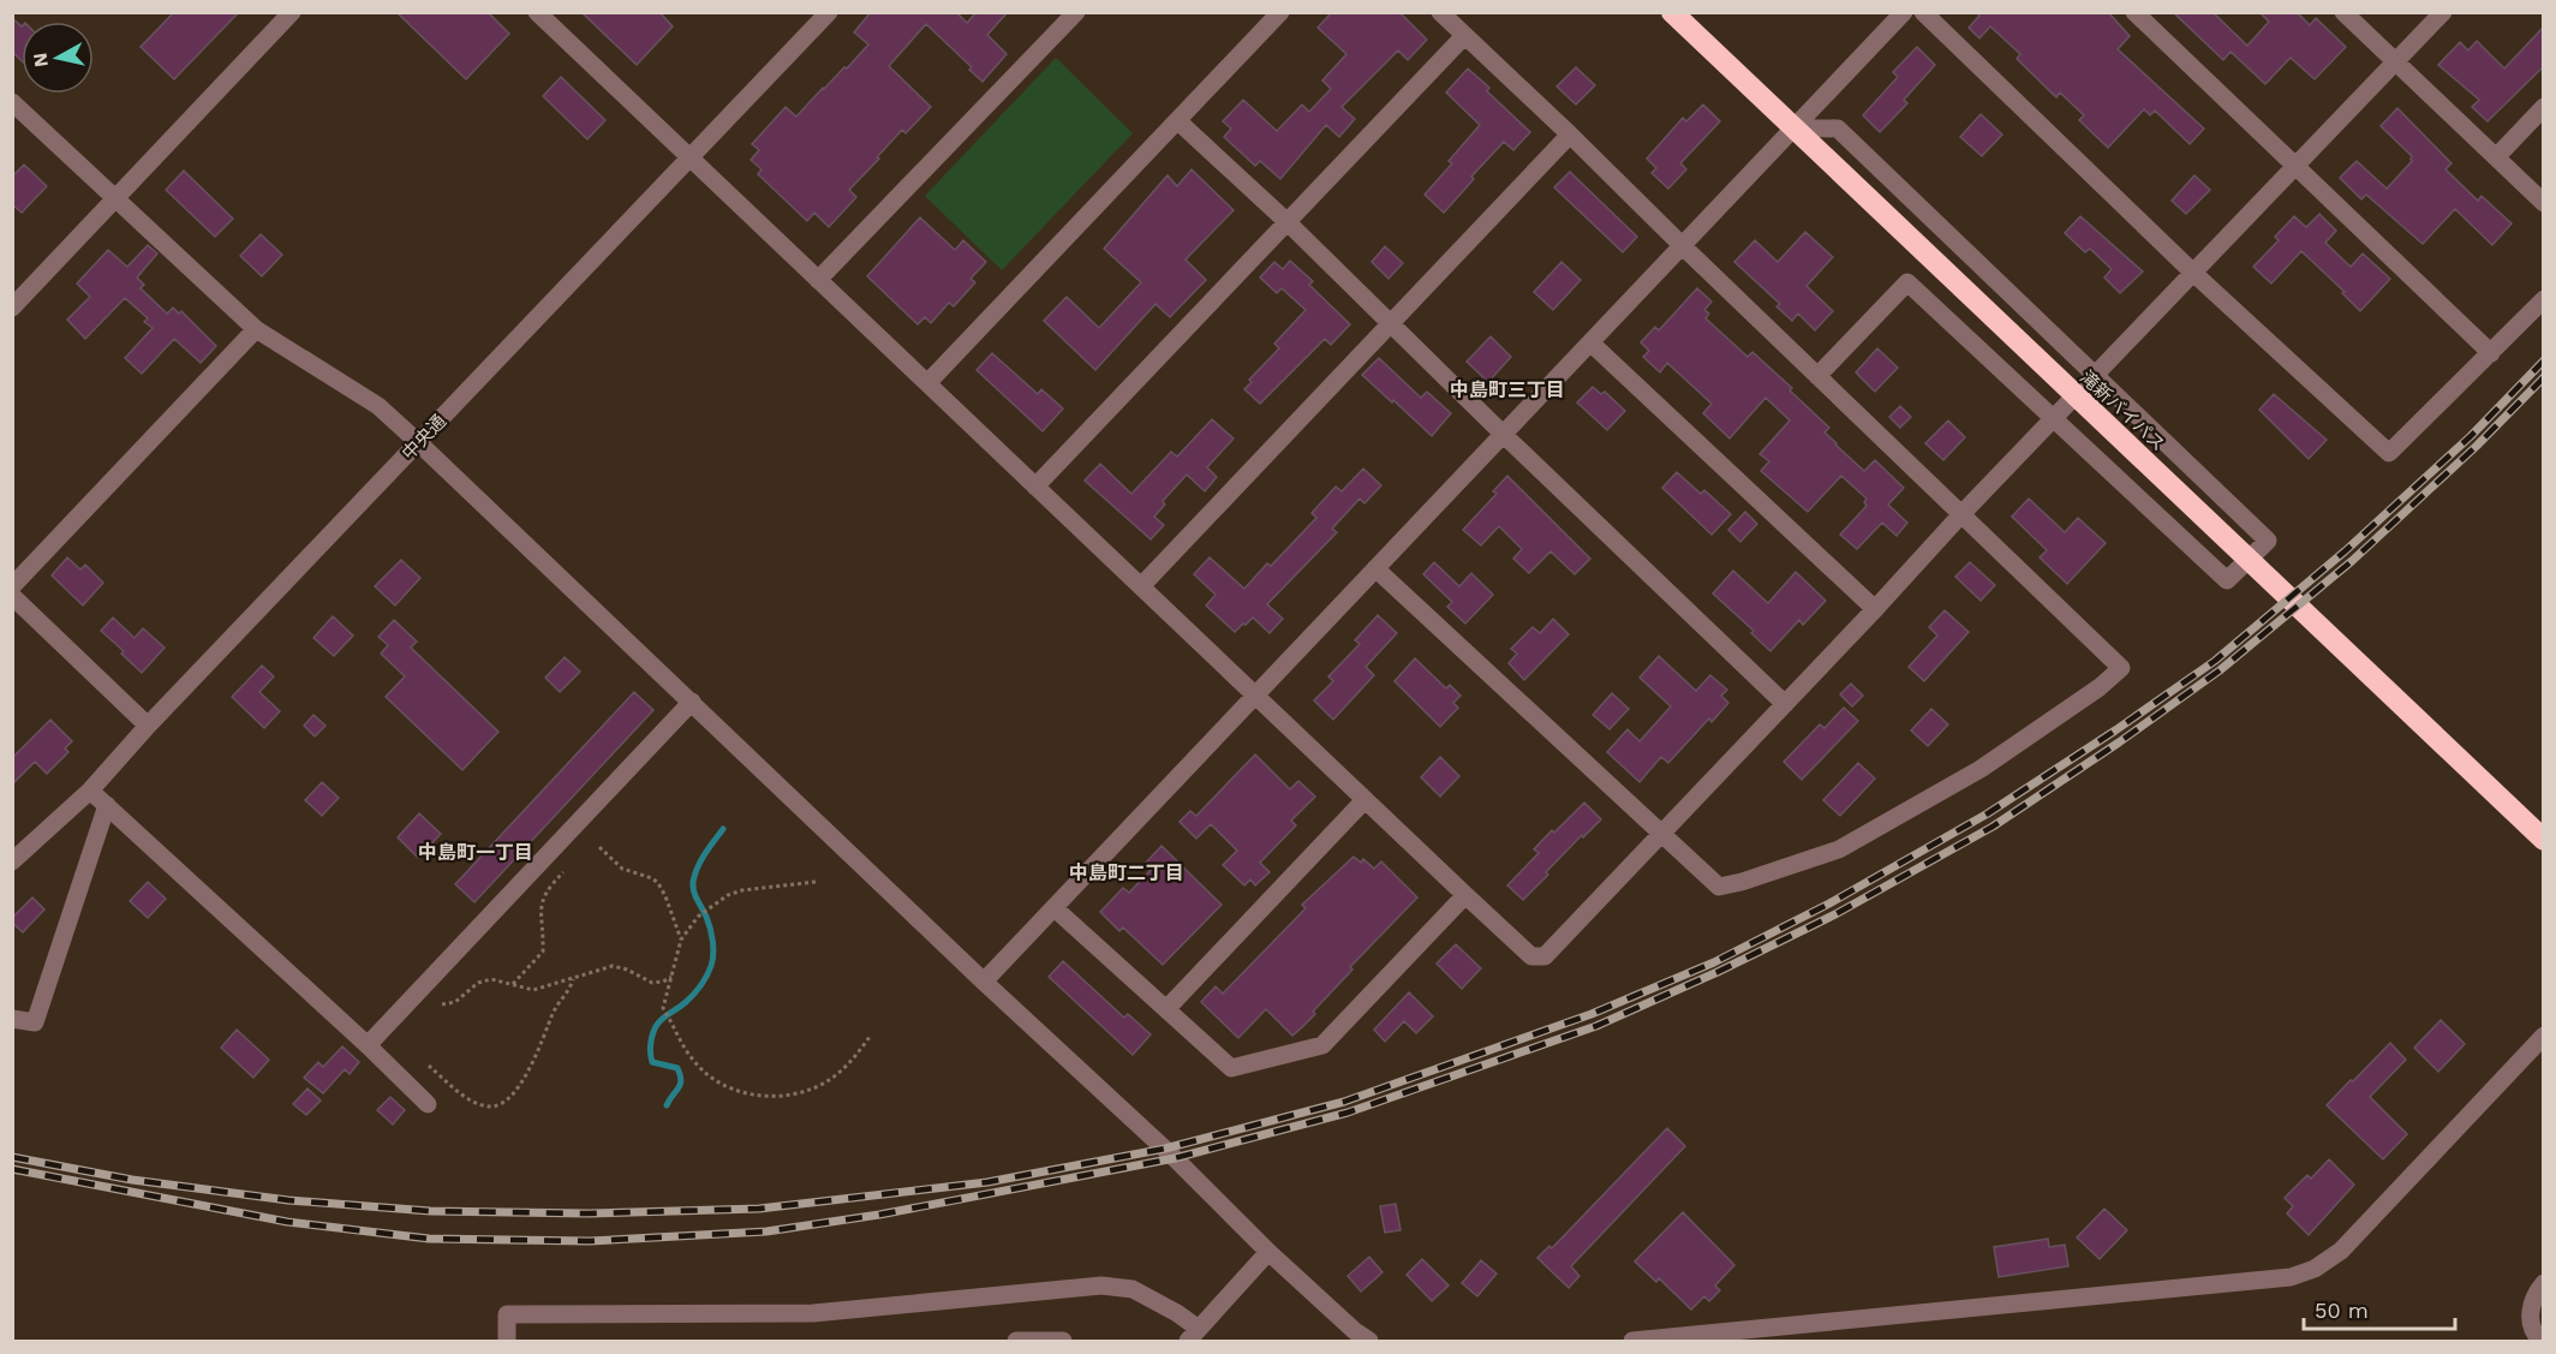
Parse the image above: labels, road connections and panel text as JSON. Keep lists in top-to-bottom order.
{
  "streets": {
    "highway": ["滝新バイパス"],
    "street": ["中央通"]
  },
  "districts": ["中島町三丁目", "中島町一丁目", "中島町二丁目"],
  "scale_bar": "50 m",
  "north": "left"
}
